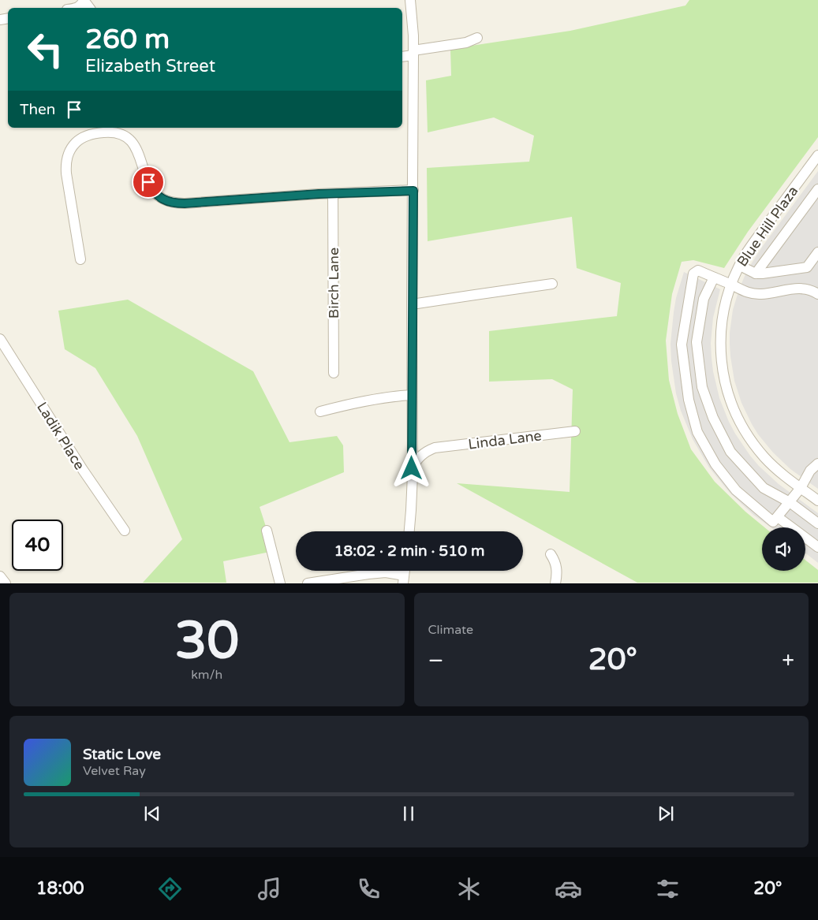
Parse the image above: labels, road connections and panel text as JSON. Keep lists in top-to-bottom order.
{
  "streets": {
    "street": [
      "Blue Hill Plaza",
      "Birch Lane",
      "Ladik Place",
      "Linda Lane"
    ]
  },
  "page": {
    "turn": ["260 m", "Elizabeth Street"],
    "then": "Then",
    "limit": "40",
    "trip": "18:02 · 2 min · 510 m",
    "tile": [
      ["30", "km/h"],
      "Climate"
    ],
    "heat": ["−", "20°", "+"],
    "song": ["Static Love", "Velvet Ray"],
    "tabs": ["18:00", "20°"]
  }
}
